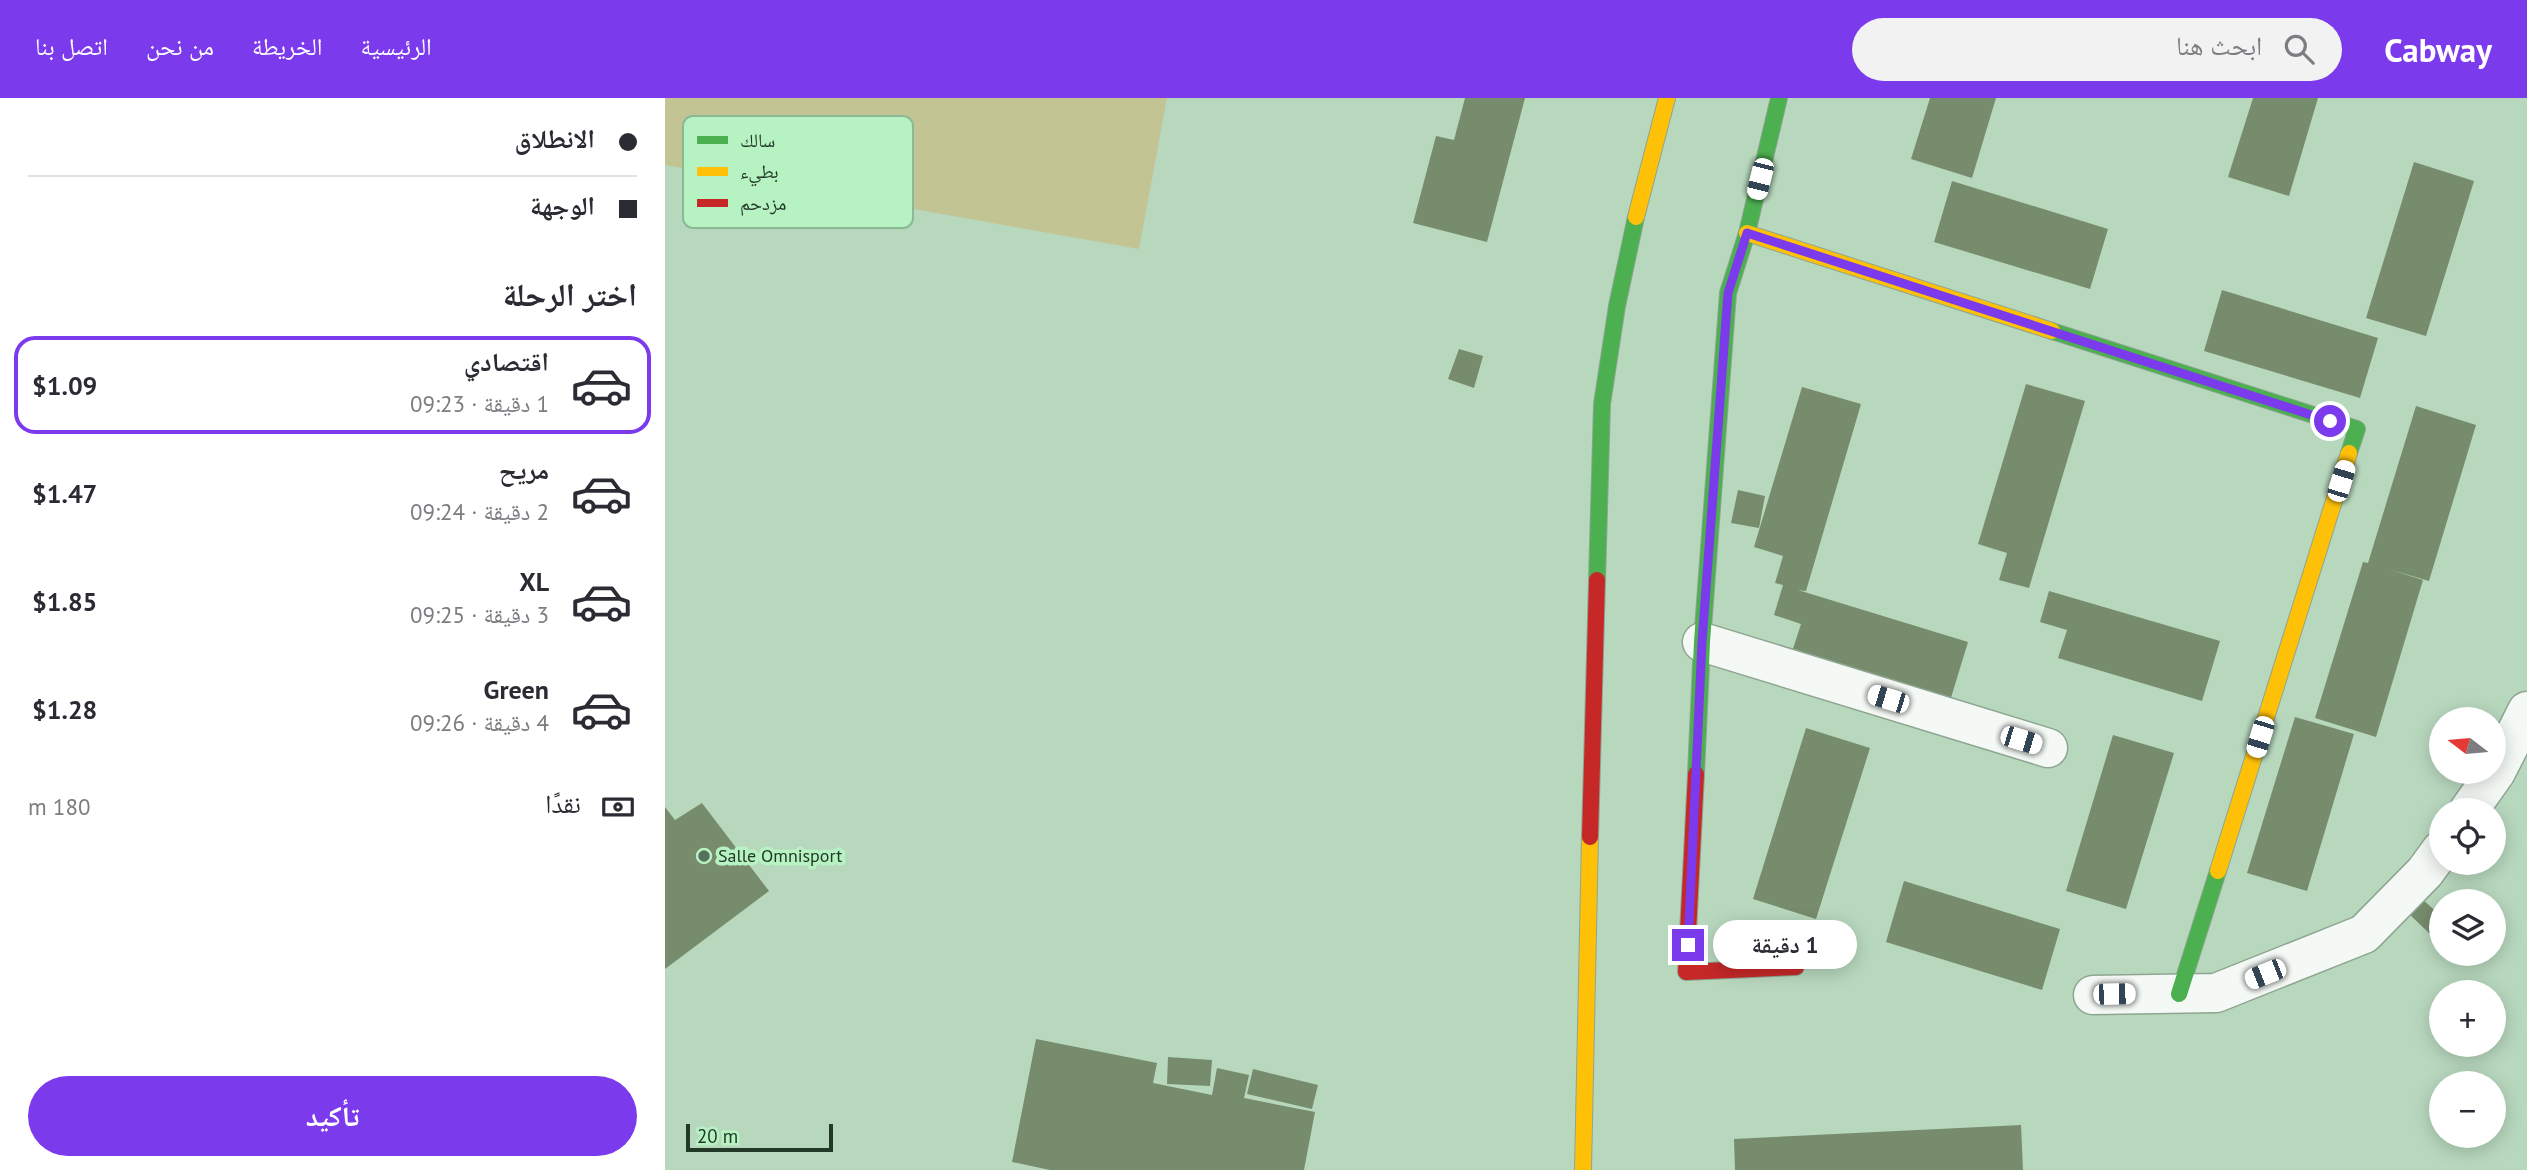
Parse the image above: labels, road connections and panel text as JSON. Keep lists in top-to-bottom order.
{
  "places": ["Salle Omnisport"],
  "legend": ["سالك", "بطيء", "مزدحم"],
  "scale_bar": "20 m",
  "north": "left",
  "page": {
    "header": "Cabway",
    "search": "ابحث هنا",
    "nav": [
      "الرئيسية",
      "الخريطة",
      "من نحن",
      "اتصل بنا"
    ],
    "banner": ["الانطلاق", "الوجهة"],
    "heading": "اختر الرحلة",
    "list": [
      {
        "name": "اقتصادي",
        "note": "1 دقيقة · 09:23",
        "value": "$1.09"
      },
      {
        "name": "مريح",
        "note": "2 دقيقة · 09:24",
        "value": "$1.47"
      },
      {
        "name": "XL",
        "note": "3 دقيقة · 09:25",
        "value": "$1.85"
      },
      {
        "name": "Green",
        "note": "4 دقيقة · 09:26",
        "value": "$1.28"
      }
    ],
    "map_buttons": ["+", "−"],
    "pay": ["نقدًا", "180 m"],
    "bubble": "1 دقيقة",
    "buttons": "تأكيد",
    "scale": "20 m"
  }
}
